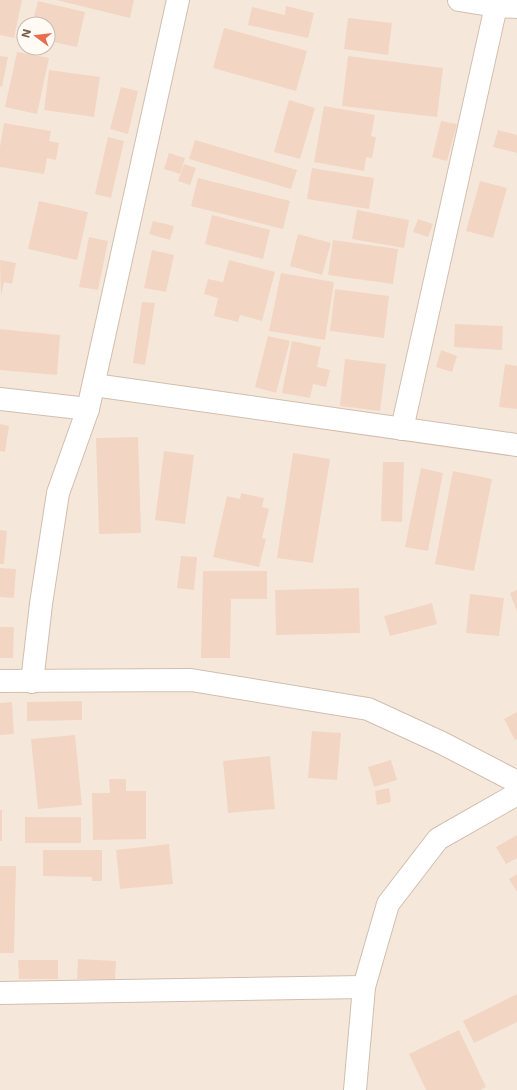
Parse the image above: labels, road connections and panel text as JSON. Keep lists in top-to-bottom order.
{
  "north": "left"
}
